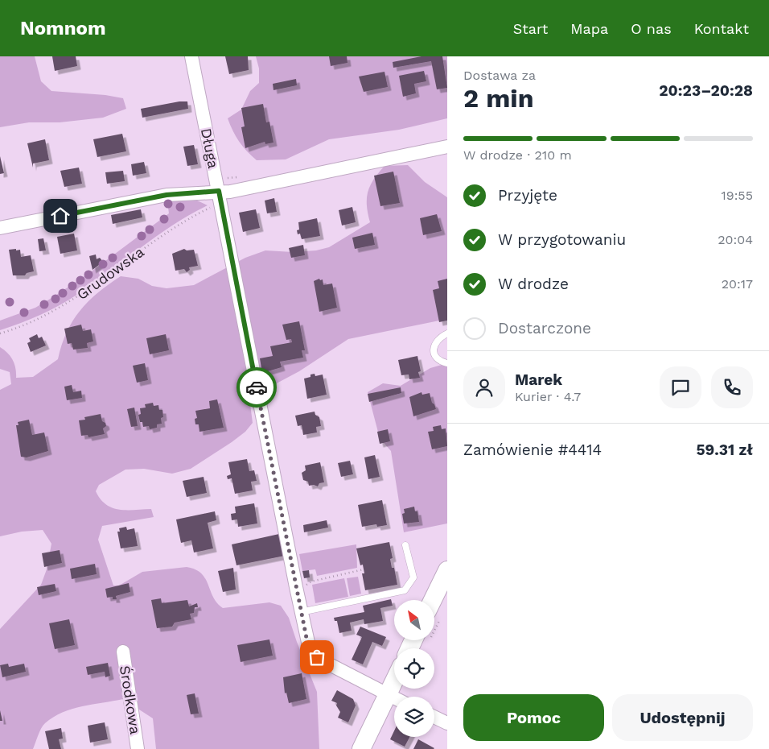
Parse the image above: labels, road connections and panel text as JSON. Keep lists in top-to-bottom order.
{
  "streets": {
    "street": ["Długa", "Środkowa"],
    "path": ["Grudowska"]
  },
  "north": "top left",
  "page": {
    "header": "Nomnom",
    "nav": [
      "Start",
      "Mapa",
      "O nas",
      "Kontakt"
    ],
    "heading": ["2 min", "Dostawa za", "20:23–20:28"],
    "panel": [
      "Marek",
      "Kurier · 4.7",
      "Zamówienie #4414",
      "59.31 zł"
    ],
    "bar": "W drodze · 210 m",
    "list": [
      ["Przyjęte", "19:55"],
      ["W przygotowaniu", "20:04"],
      ["W drodze", "20:17"],
      "Dostarczone"
    ],
    "buttons": ["Pomoc", "Udostępnij"]
  }
}
